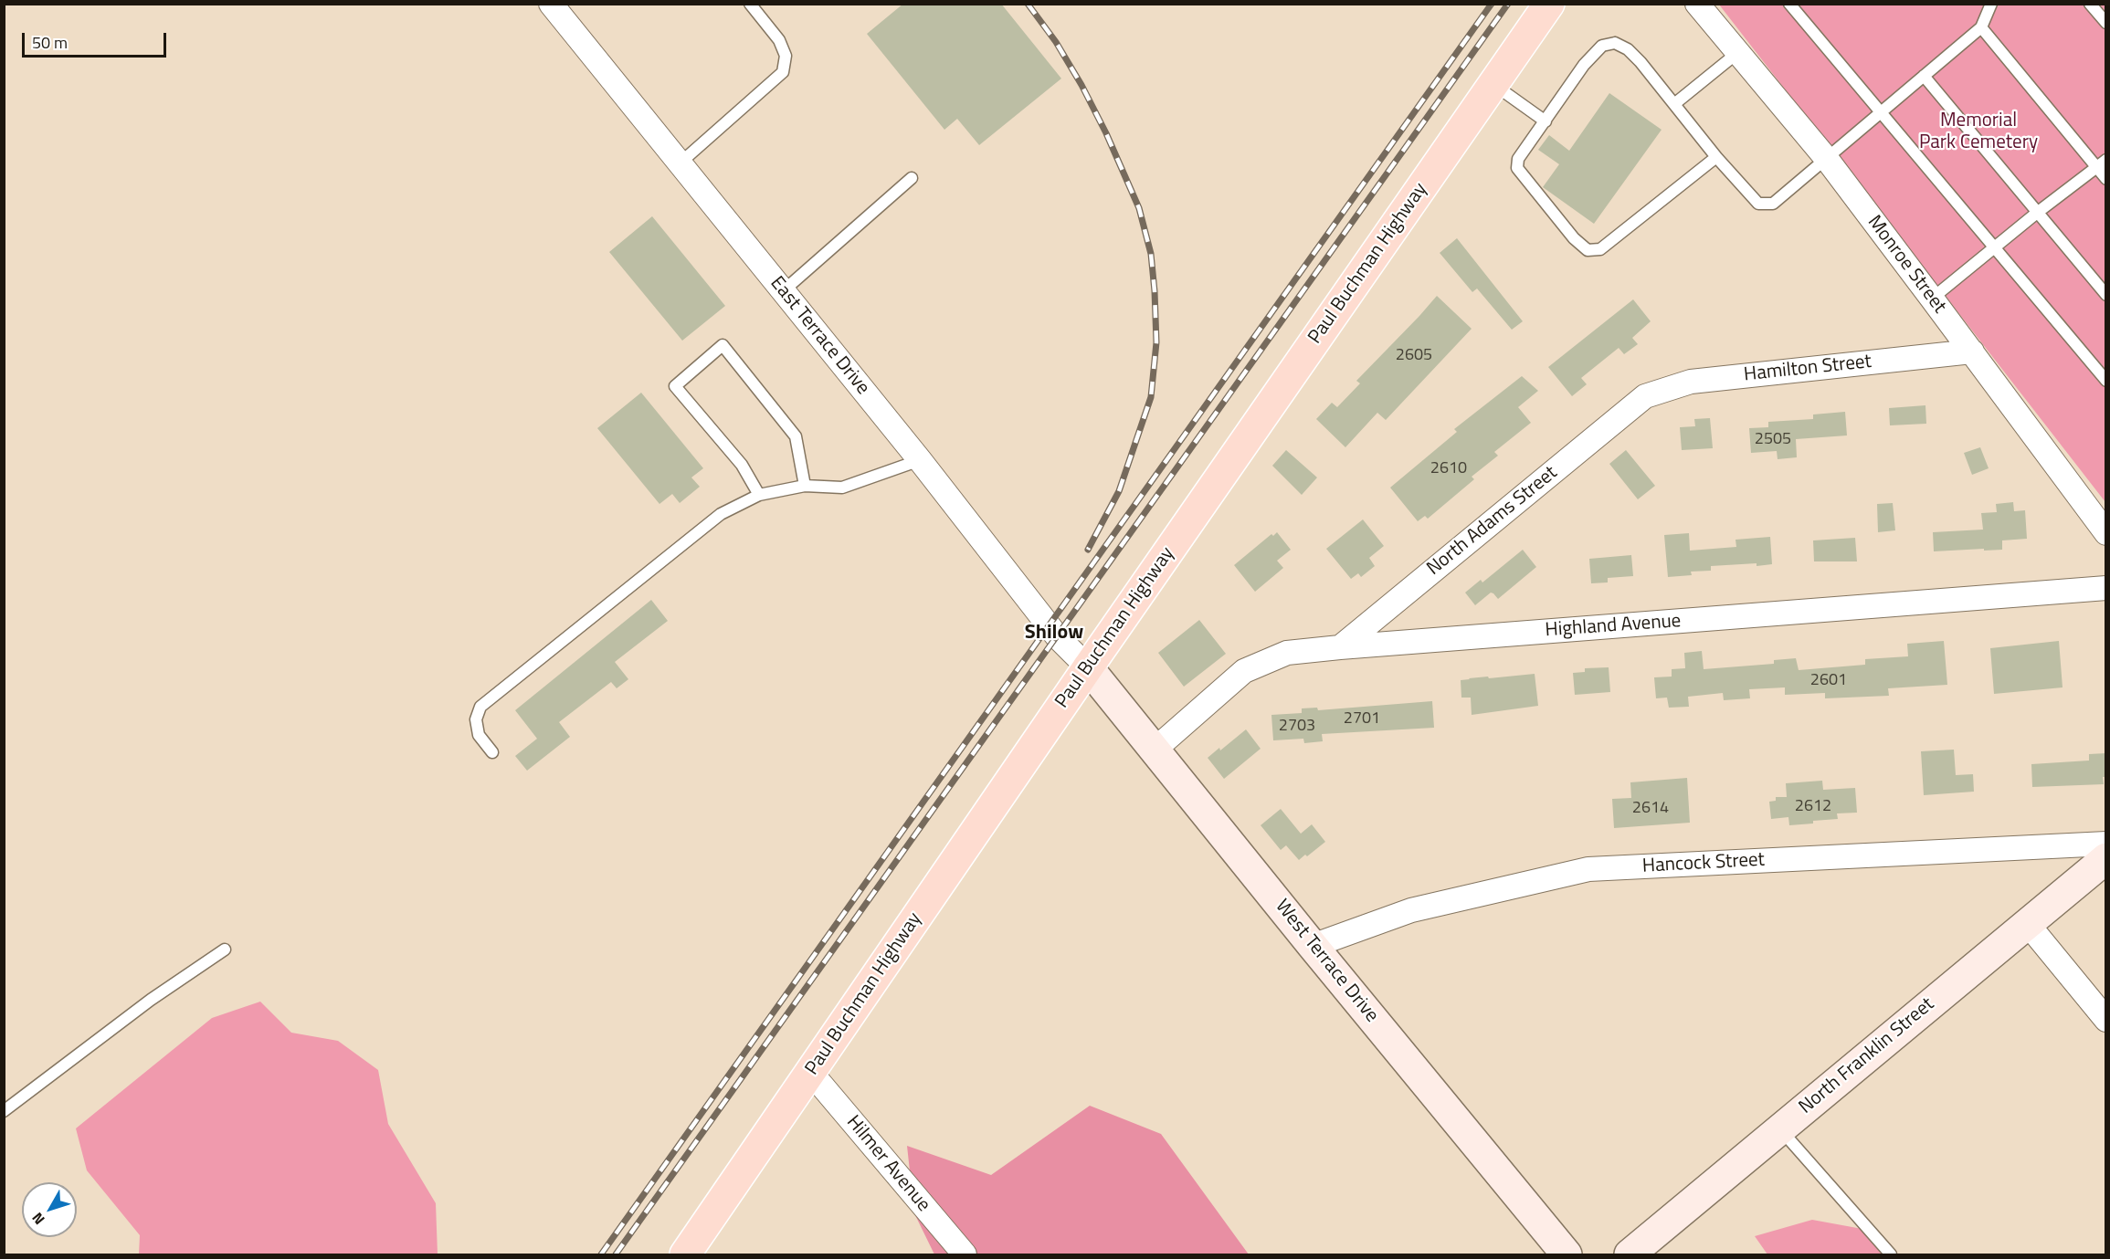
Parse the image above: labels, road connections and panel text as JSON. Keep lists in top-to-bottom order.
{
  "streets": {
    "main road": ["Paul Buchman Highway"],
    "street": [
      "Monroe Street",
      "East Terrace Drive",
      "Hamilton Street",
      "North Adams Street",
      "Highland Avenue",
      "Hancock Street",
      "West Terrace Drive",
      "North Franklin Street",
      "Hilmer Avenue"
    ]
  },
  "crossings": [
    ["Paul Buchman Highway", "East Terrace Drive"],
    ["Paul Buchman Highway", "West Terrace Drive"],
    ["Paul Buchman Highway", "Hilmer Avenue"],
    ["Monroe Street", "Hamilton Street"],
    ["East Terrace Drive", "West Terrace Drive"],
    ["Hamilton Street", "North Adams Street"],
    ["North Adams Street", "Highland Avenue"],
    ["Highland Avenue", "West Terrace Drive"],
    ["Hancock Street", "West Terrace Drive"]
  ],
  "districts": ["Shilow"],
  "parks": ["Memorial Park Cemetery"],
  "house_numbers": [
    "2605",
    "2505",
    "2610",
    "2601",
    "2701",
    "2703",
    "2612",
    "2614"
  ],
  "scale_bar": "50 m",
  "north": "bottom left"
}
